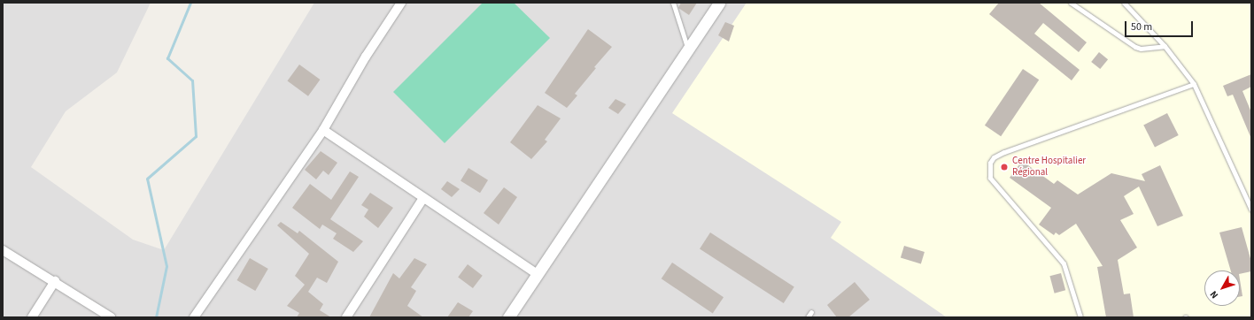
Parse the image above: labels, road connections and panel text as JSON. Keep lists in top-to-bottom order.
{
  "places": ["Centre Hospitalier Régional"],
  "scale_bar": "50 m",
  "north": "bottom left"
}
